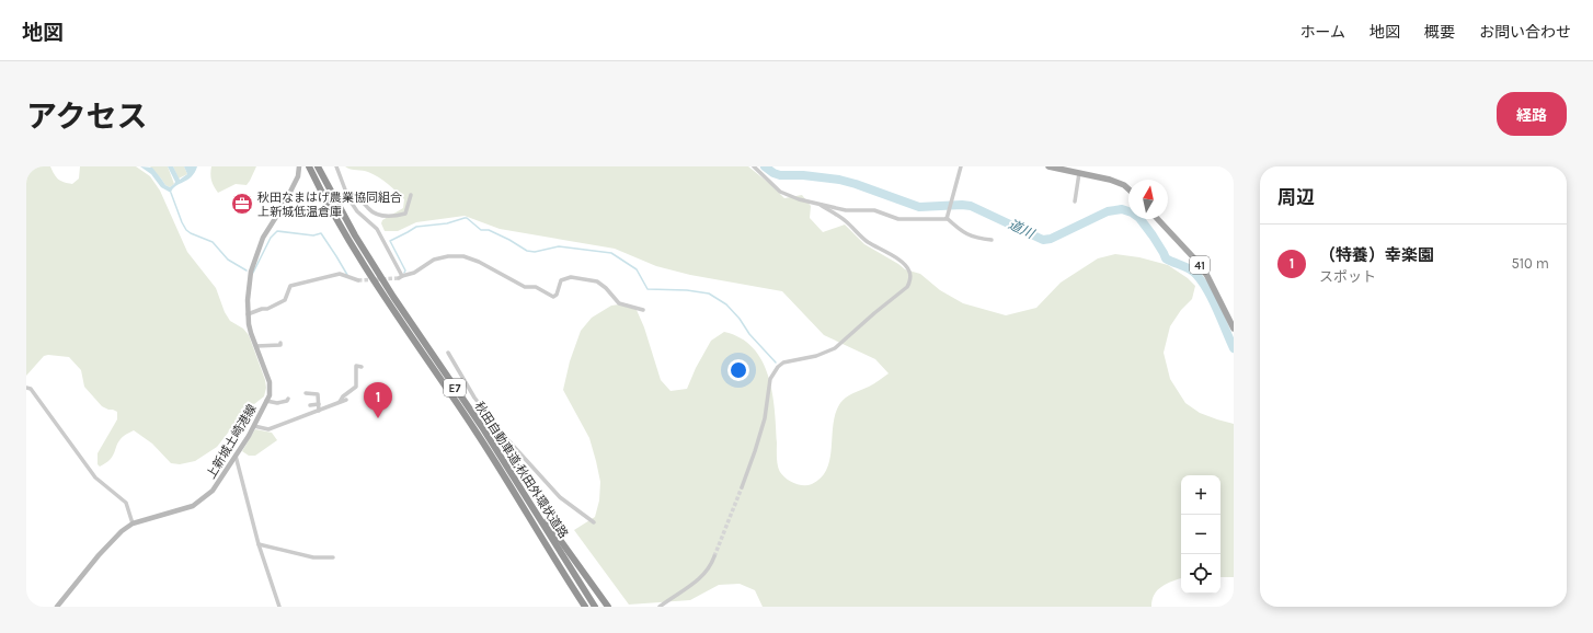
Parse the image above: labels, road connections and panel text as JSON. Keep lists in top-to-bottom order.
{
  "streets": {
    "highway": ["E7", "秋田自動車道;秋田外環状道路"],
    "main road": ["41", "上新城土崎港線"]
  },
  "water": ["道川"],
  "places": {
    "office": ["秋田なまはげ農業協同組合 上新城低温倉庫"]
  },
  "north": "top",
  "page": {
    "header": "地図",
    "nav": [
      "ホーム",
      "地図",
      "概要",
      "お問い合わせ"
    ],
    "title": "アクセス",
    "buttons": "経路",
    "heading": "周辺",
    "list": [
      {
        "mark": "1",
        "name": "（特養）幸楽園",
        "note": "スポット",
        "value": "510 m"
      }
    ],
    "pins": "1",
    "map_buttons": ["+", "−"]
  }
}
